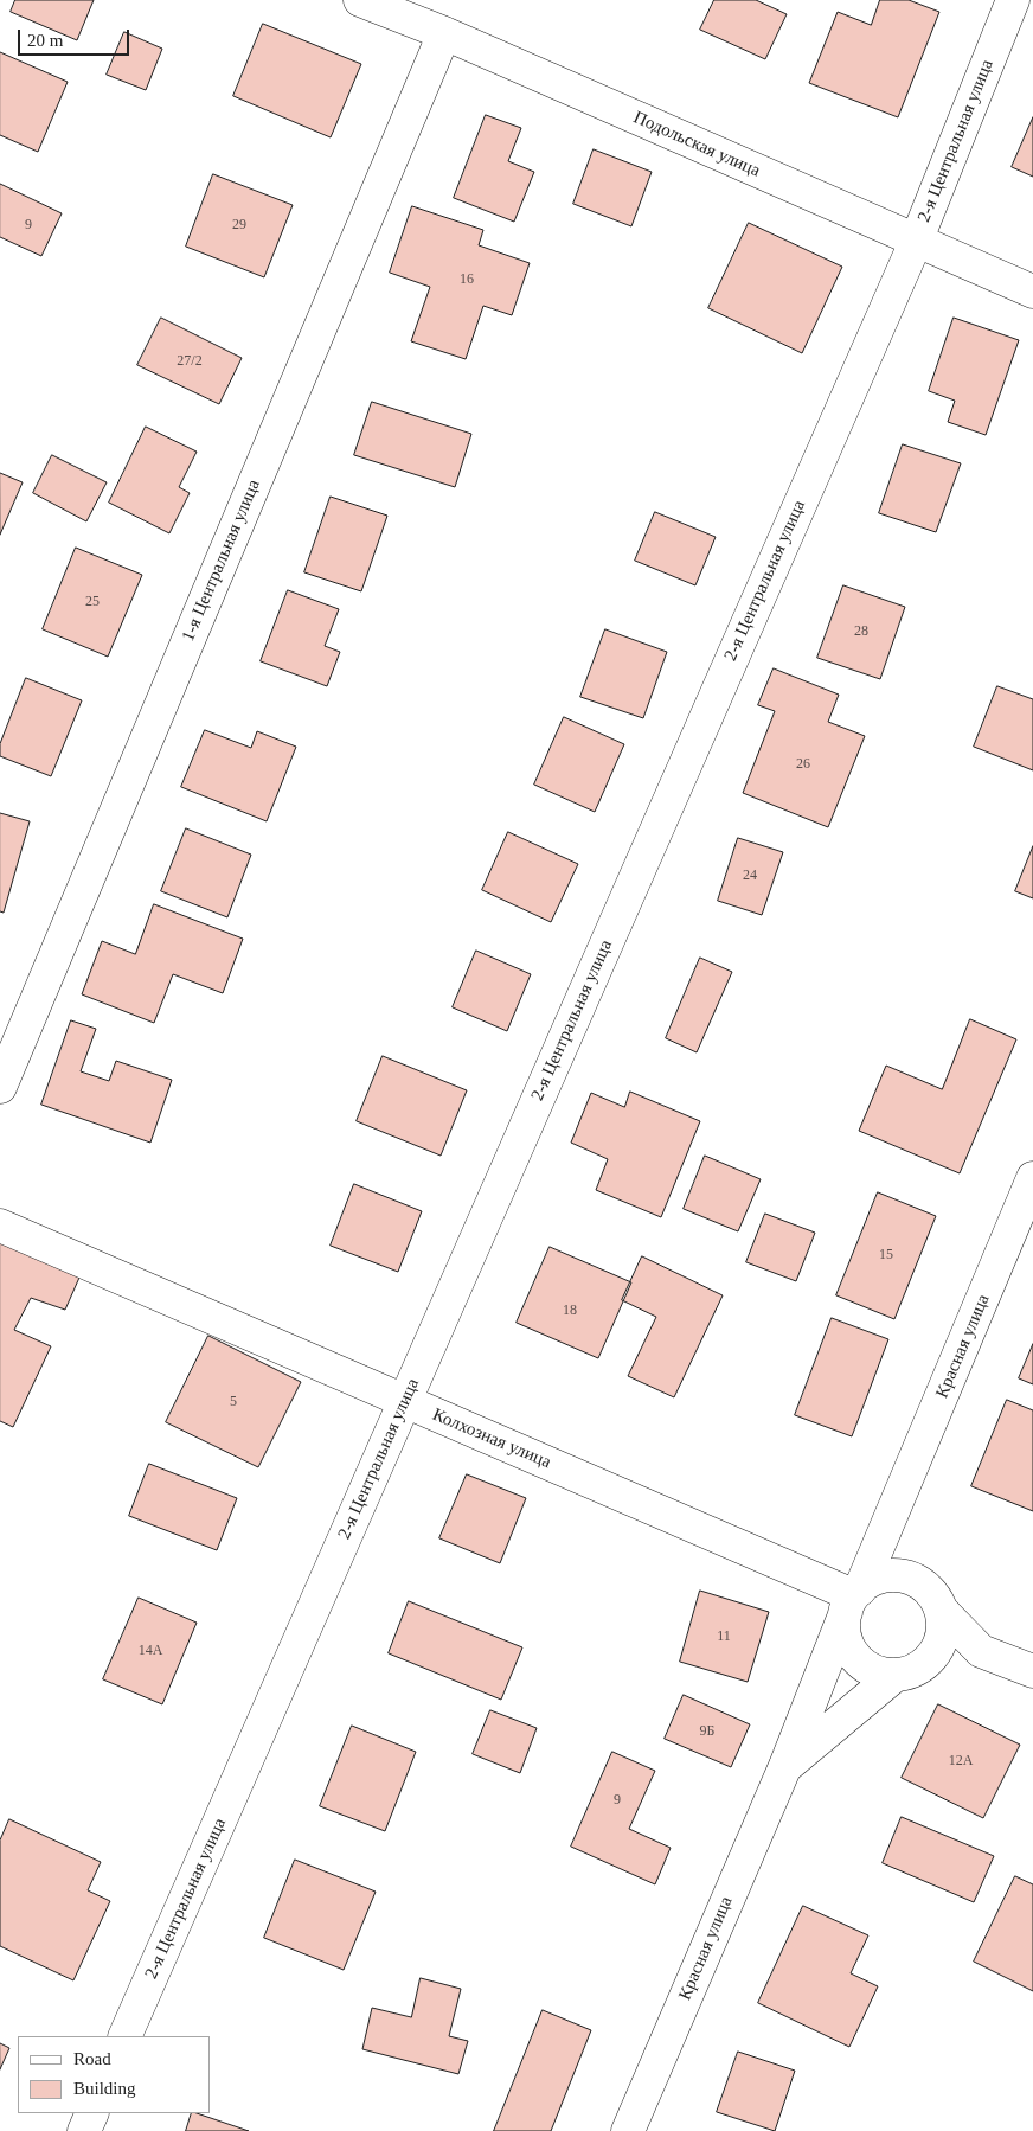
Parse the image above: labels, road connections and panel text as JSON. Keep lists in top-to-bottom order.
{
  "streets": {
    "street": [
      "2-я Центральная улица",
      "Подольская улица",
      "1-я Центральная улица",
      "Красная улица",
      "Колхозная улица"
    ]
  },
  "crossings": [
    ["2-я Центральная улица", "Подольская улица"],
    ["2-я Центральная улица", "Колхозная улица"],
    ["Подольская улица", "1-я Центральная улица"],
    ["Красная улица", "Колхозная улица"]
  ],
  "house_numbers": [
    "9",
    "29",
    "16",
    "27/2",
    "25",
    "28",
    "26",
    "24",
    "15",
    "18",
    "5",
    "11",
    "14А",
    "9Б",
    "12А",
    "9"
  ],
  "legend": ["Road", "Building"],
  "scale_bar": "20 m"
}
